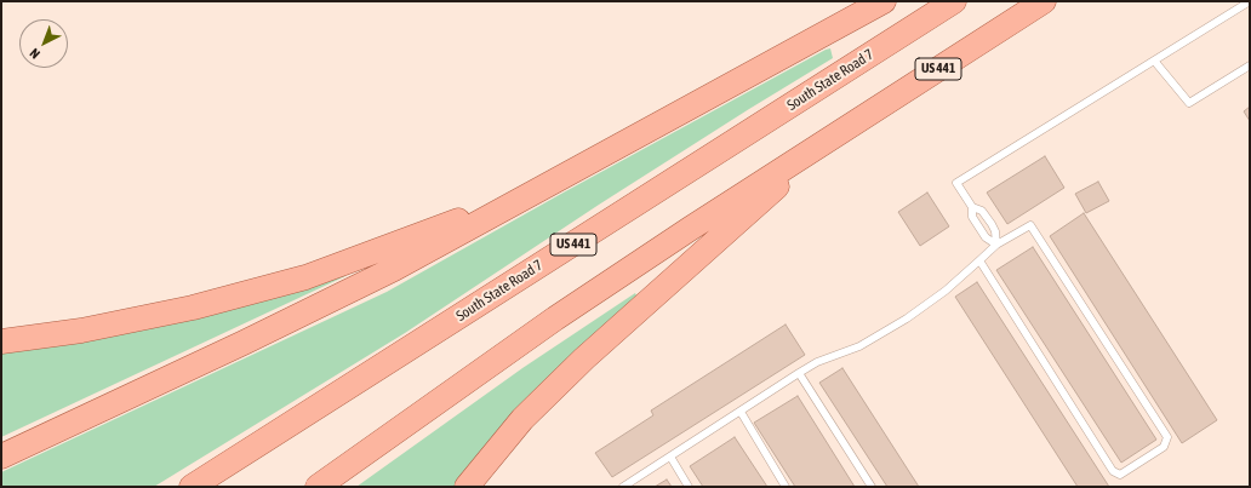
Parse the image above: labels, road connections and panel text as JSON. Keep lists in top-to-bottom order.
{
  "streets": {
    "main road": ["US 441", "South State Road 7"]
  },
  "north": "bottom left"
}
